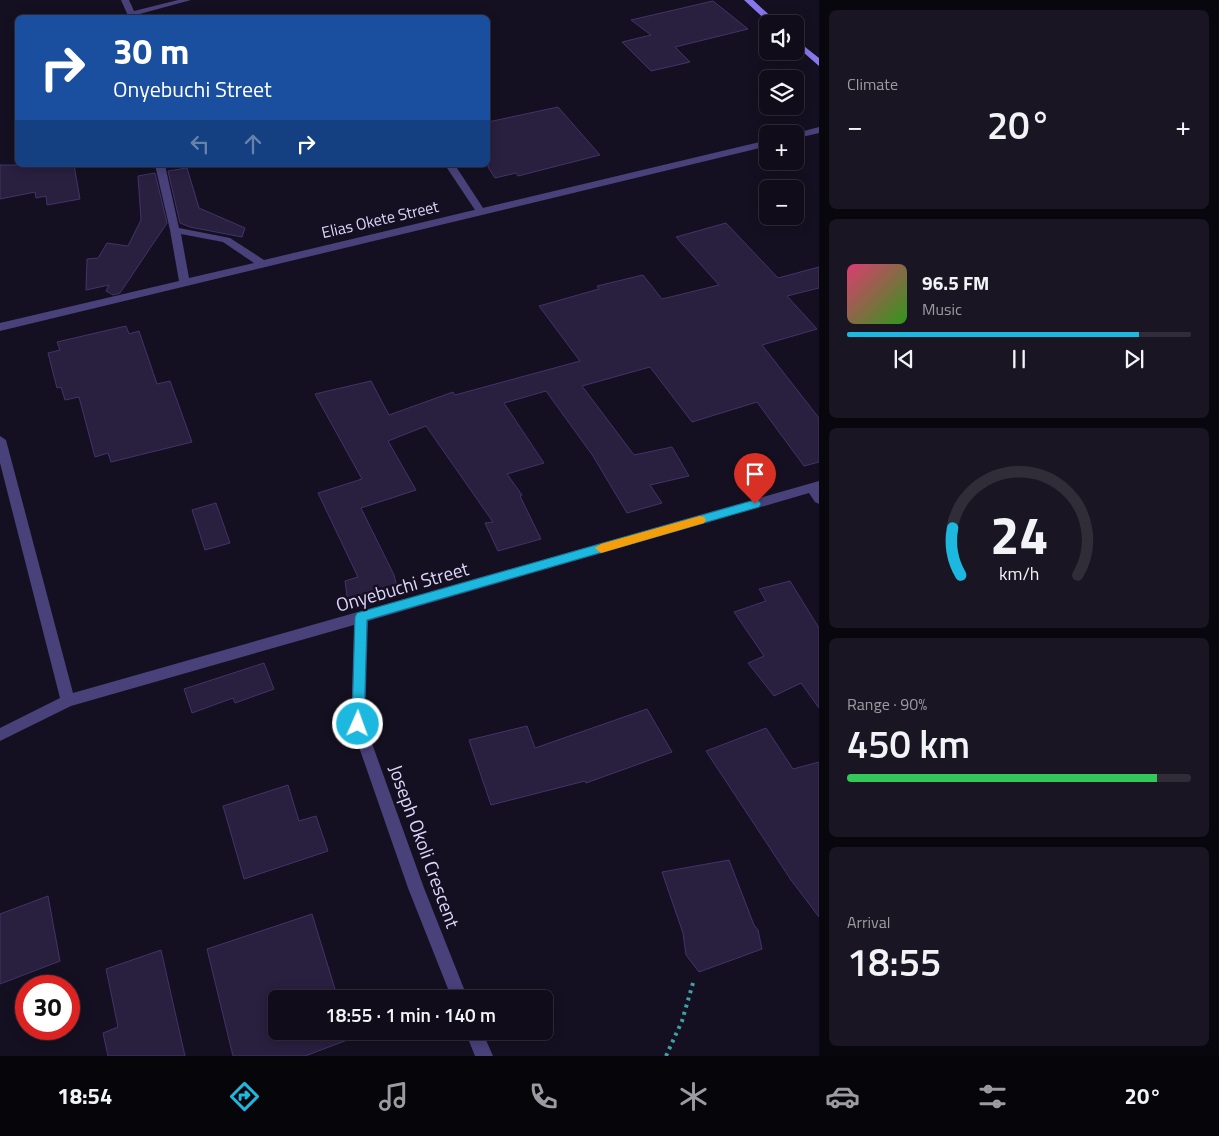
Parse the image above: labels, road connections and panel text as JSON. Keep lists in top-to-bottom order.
{
  "streets": {
    "street": ["Elias Okete Street", "Onyebuchi Street", "Joseph Okoli Crescent"]
  },
  "crossings": [
    ["Onyebuchi Street", "Joseph Okoli Crescent"]
  ],
  "page": {
    "tile": [
      "Climate",
      ["Range · 90%", "450 km"],
      ["Arrival", "18:55"]
    ],
    "map_buttons": ["+", "−"],
    "turn": ["30 m", "Onyebuchi Street"],
    "heat": ["−", "20°", "+"],
    "song": ["96.5 FM", "Music"],
    "limit": "30",
    "trip": "18:55 · 1 min · 140 m",
    "tabs": ["18:54", "20°"],
    "gauge": ["24", "km/h"]
  }
}
